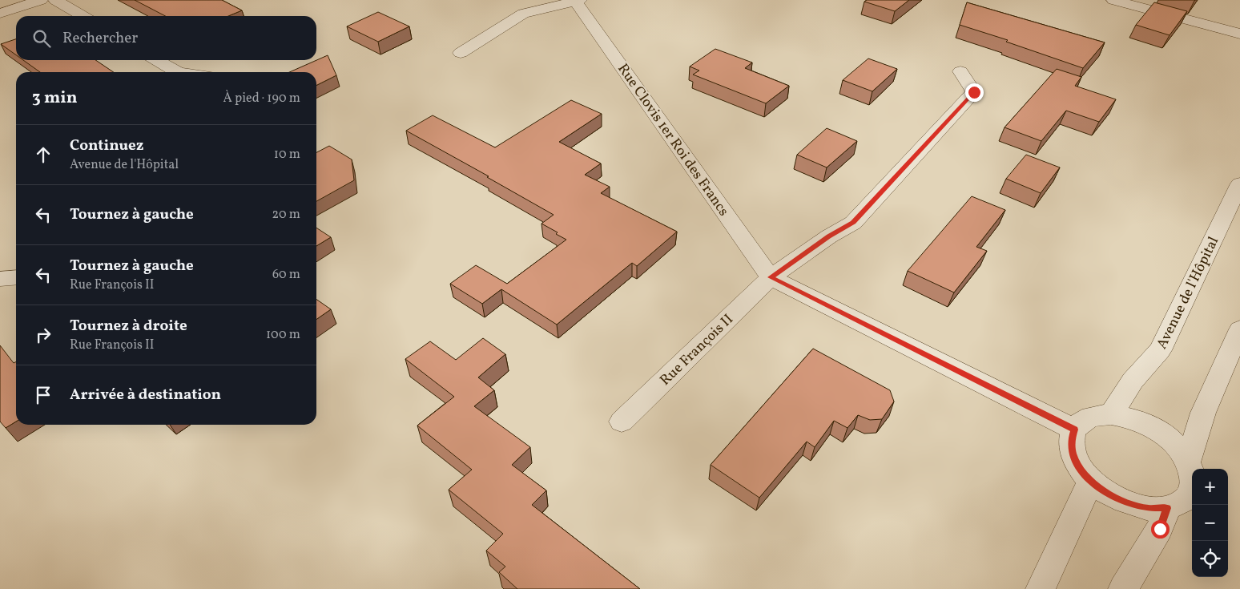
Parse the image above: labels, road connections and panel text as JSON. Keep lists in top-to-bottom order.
{
  "streets": {
    "street": ["Rue Clovis 1er Roi des Francs", "Avenue de l'Hôpital", "Rue François II"]
  },
  "crossings": [
    ["Rue Clovis 1er Roi des Francs", "Rue François II"]
  ],
  "page": {
    "search": "Rechercher",
    "heading": ["3 min", "À pied · 190 m"],
    "list": [
      ["Continuez", "Avenue de l'Hôpital", "10 m"],
      ["Tournez à gauche", "20 m"],
      ["Tournez à gauche", "Rue François II", "60 m"],
      ["Tournez à droite", "Rue François II", "100 m"],
      "Arrivée à destination"
    ],
    "map_buttons": ["+", "−"]
  }
}
